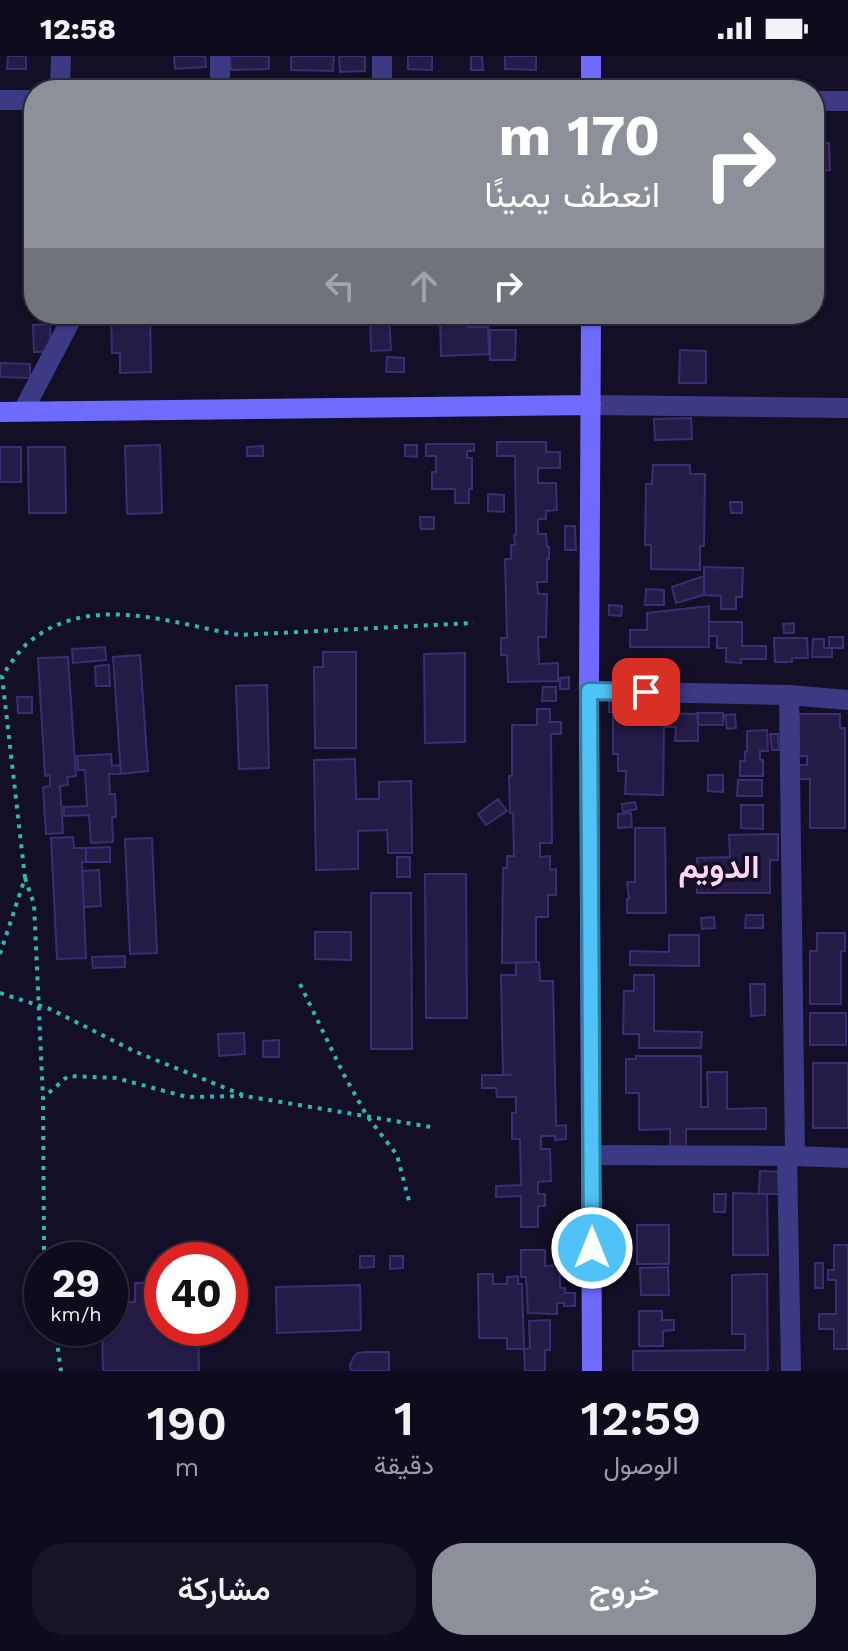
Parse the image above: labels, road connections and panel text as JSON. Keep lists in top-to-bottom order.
{
  "districts": ["الدويم"],
  "page": {
    "status": "12:58",
    "turn": ["170 m", "انعطف يمينًا"],
    "speed": "29 km/h",
    "limit": "40",
    "eta": [
      "12:59",
      "الوصول",
      "1",
      "دقيقة",
      "190",
      "m"
    ],
    "buttons": ["خروج", "مشاركة"]
  }
}
